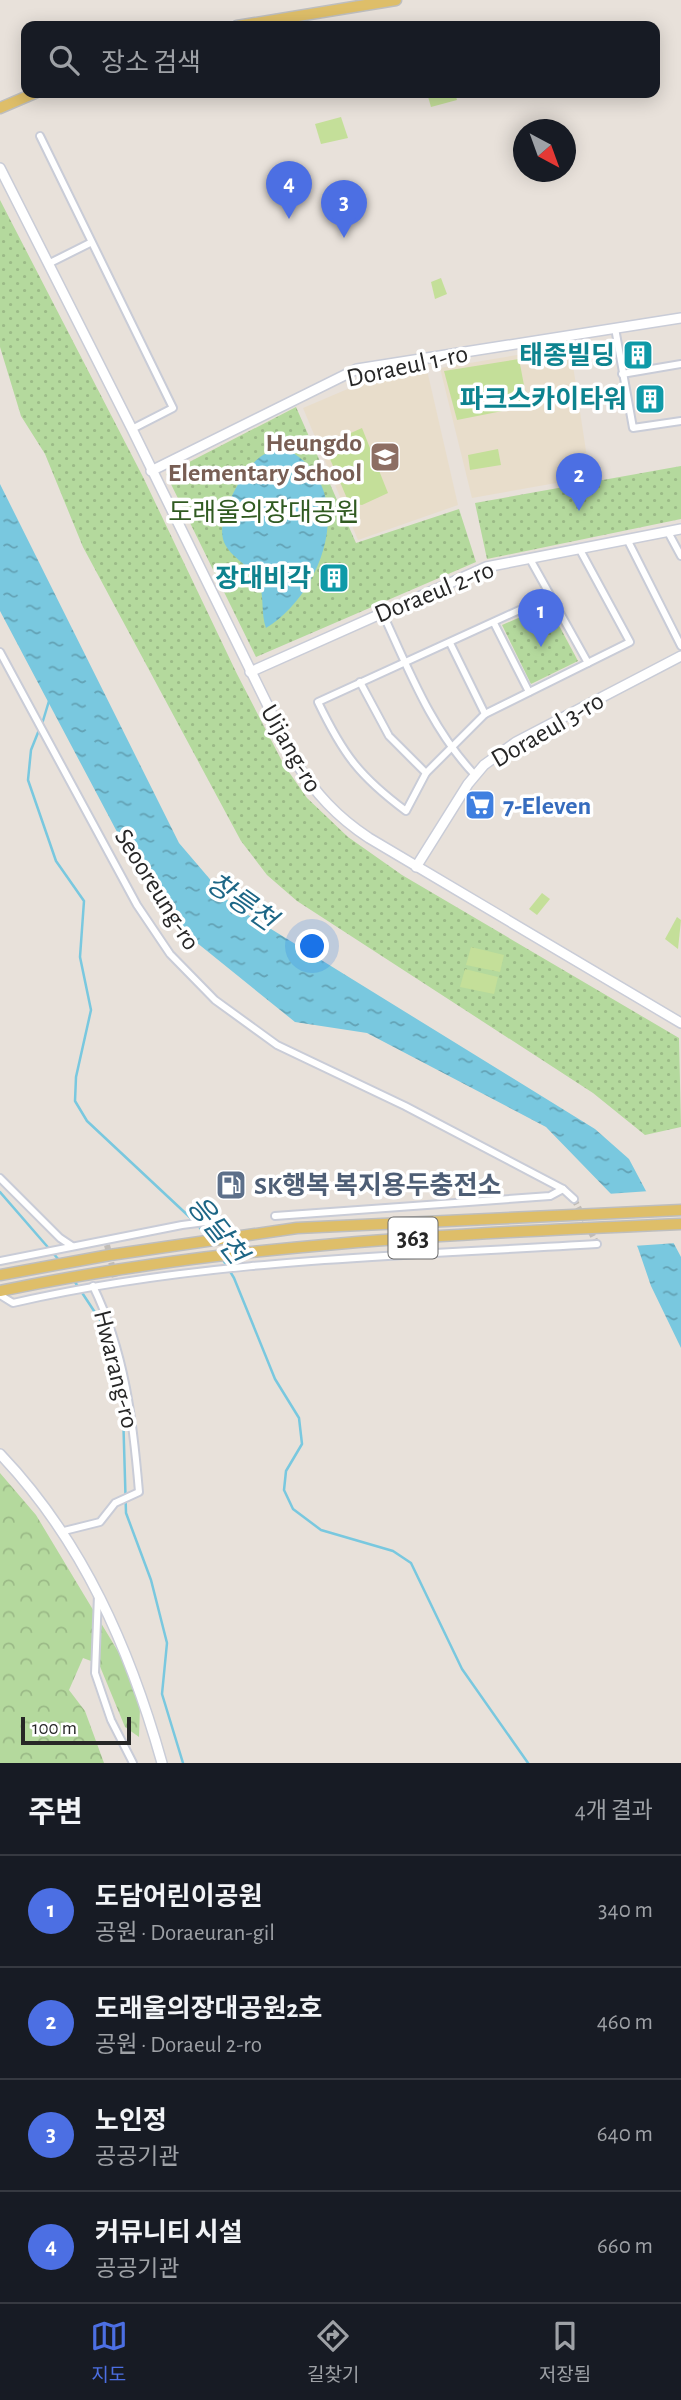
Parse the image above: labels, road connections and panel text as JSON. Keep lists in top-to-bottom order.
{
  "streets": {
    "main road": ["363"],
    "street": [
      "Doraeul 1-ro",
      "Doraeul 2-ro",
      "Doraeul 3-ro",
      "Uijang-ro",
      "Seooreung-ro",
      "Hwarang-ro"
    ]
  },
  "crossings": [
    ["Doraeul 1-ro", "Uijang-ro"],
    ["Doraeul 2-ro", "Uijang-ro"],
    ["Doraeul 3-ro", "Uijang-ro"]
  ],
  "water": ["창릉천", "응달천"],
  "parks": ["도래울의장대공원"],
  "places": {
    "building": ["태종빌딩", "파크스카이타워", "장대비각"],
    "school or university": ["Heungdo Elementary School"],
    "supermarket": ["7-Eleven"],
    "fuel station": ["SK행복 복지용두충전소"]
  },
  "scale_bar": "100 m",
  "north": "bottom right",
  "page": {
    "search": "장소 검색",
    "pins": [
      "4",
      "3",
      "2",
      "1"
    ],
    "scale": "100 m",
    "heading": ["주변", "4개 결과"],
    "list": [
      {
        "mark": "1",
        "name": "도담어린이공원",
        "note": "공원 · Doraeuran-gil",
        "value": "340 m"
      },
      {
        "mark": "2",
        "name": "도래울의장대공원2호",
        "note": "공원 · Doraeul 2-ro",
        "value": "460 m"
      },
      {
        "mark": "3",
        "name": "노인정",
        "note": "공공기관",
        "value": "640 m"
      },
      {
        "mark": "4",
        "name": "커뮤니티 시설",
        "note": "공공기관",
        "value": "660 m"
      }
    ],
    "nav": ["지도", "길찾기", "저장됨"]
  }
}
